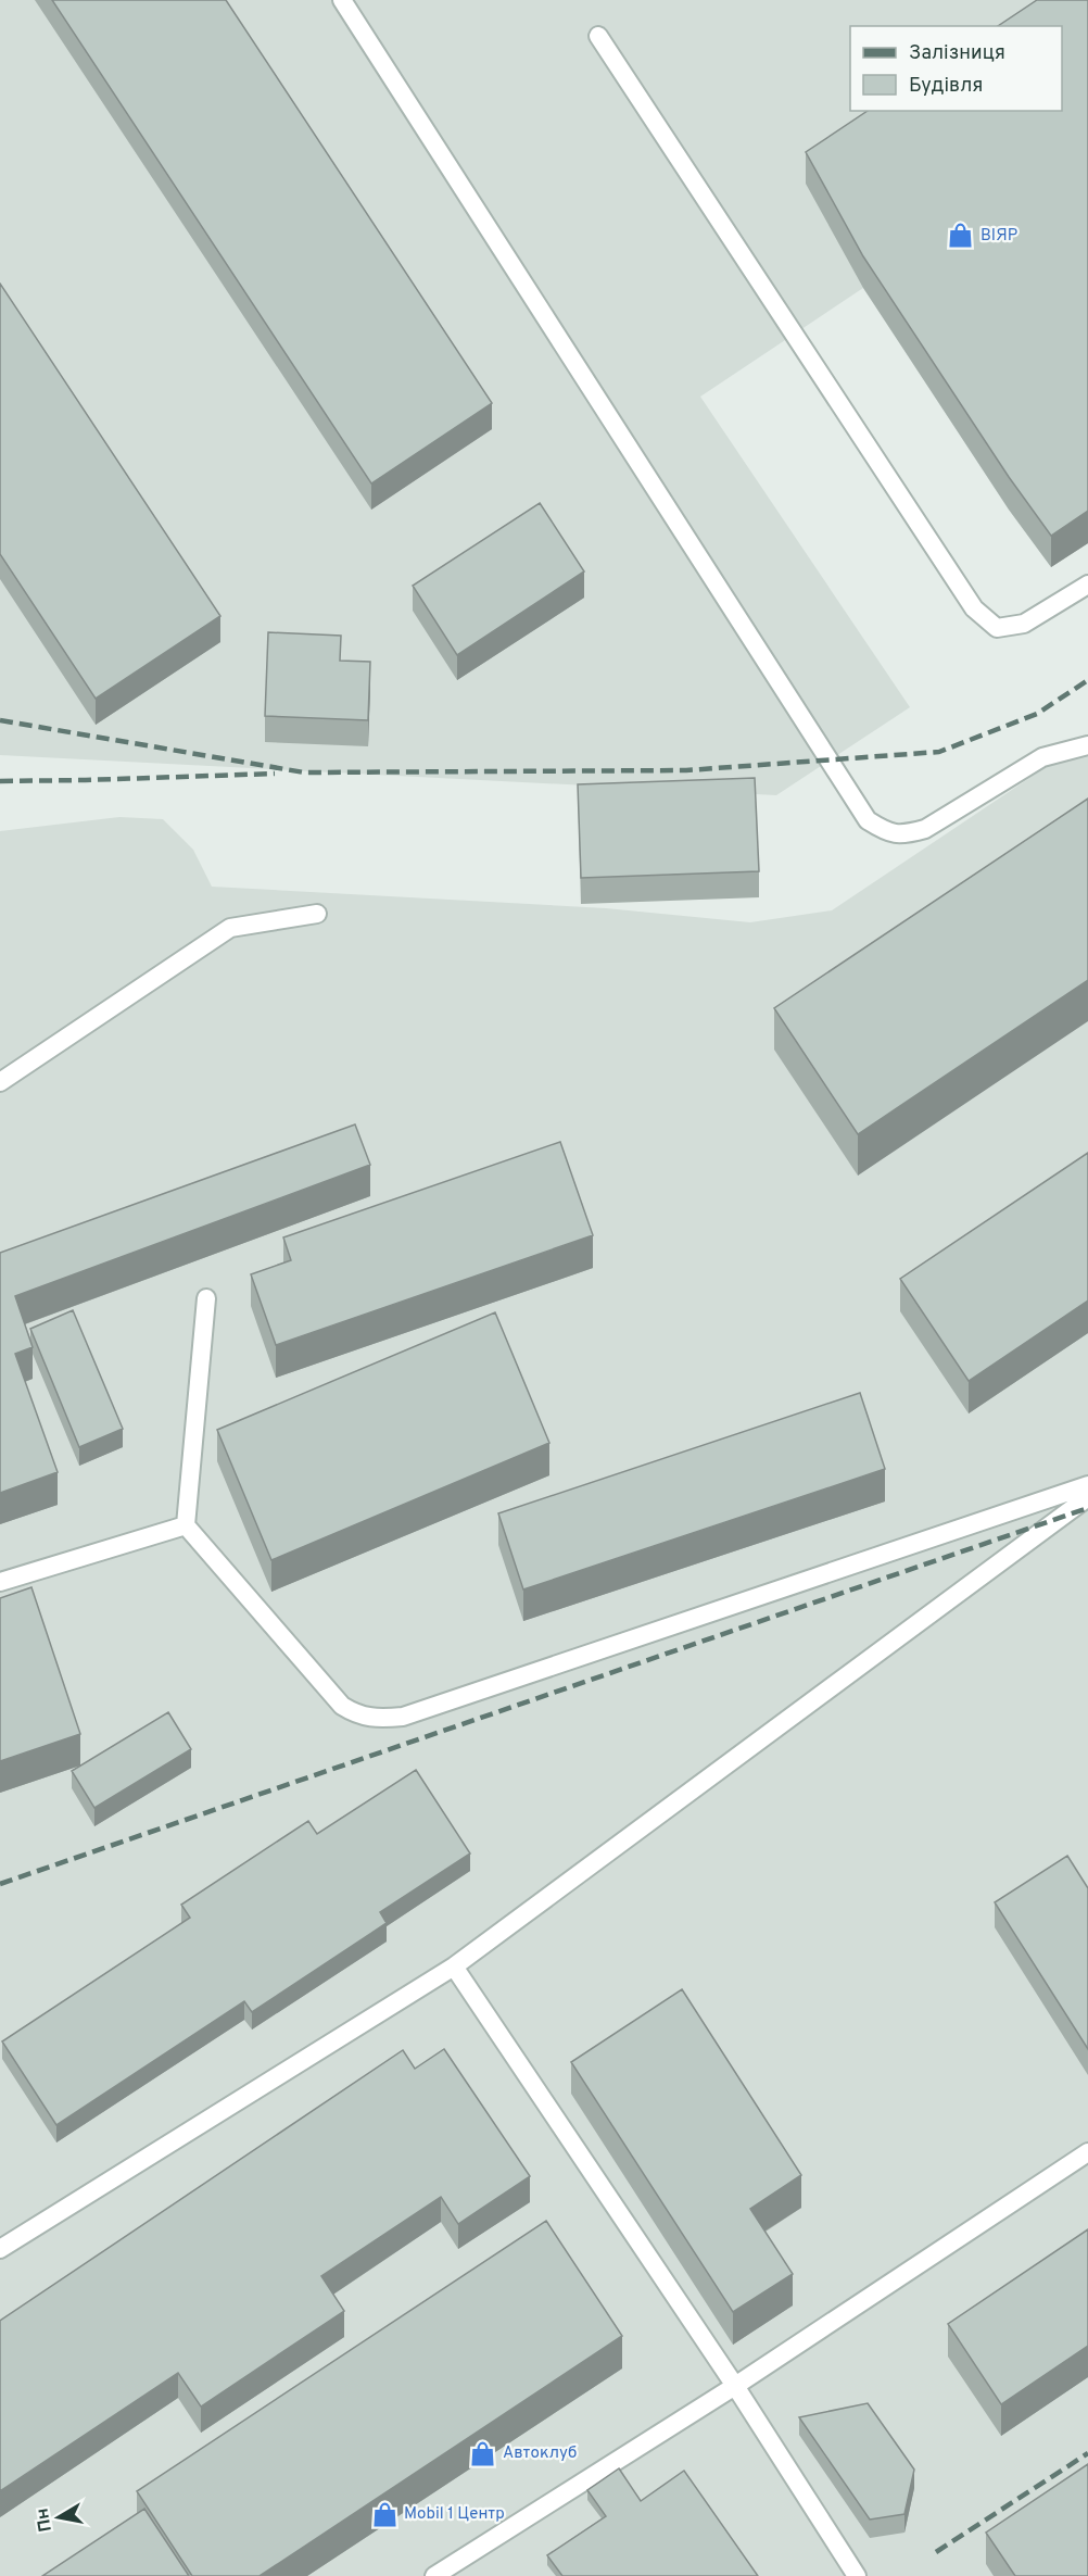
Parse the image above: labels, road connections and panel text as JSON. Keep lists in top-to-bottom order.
{
  "places": {
    "shop": ["ВІЯР", "Автоклуб", "Mobil 1 Центр"]
  },
  "legend": ["Залізниця", "Будівля"],
  "north": "left"
}
